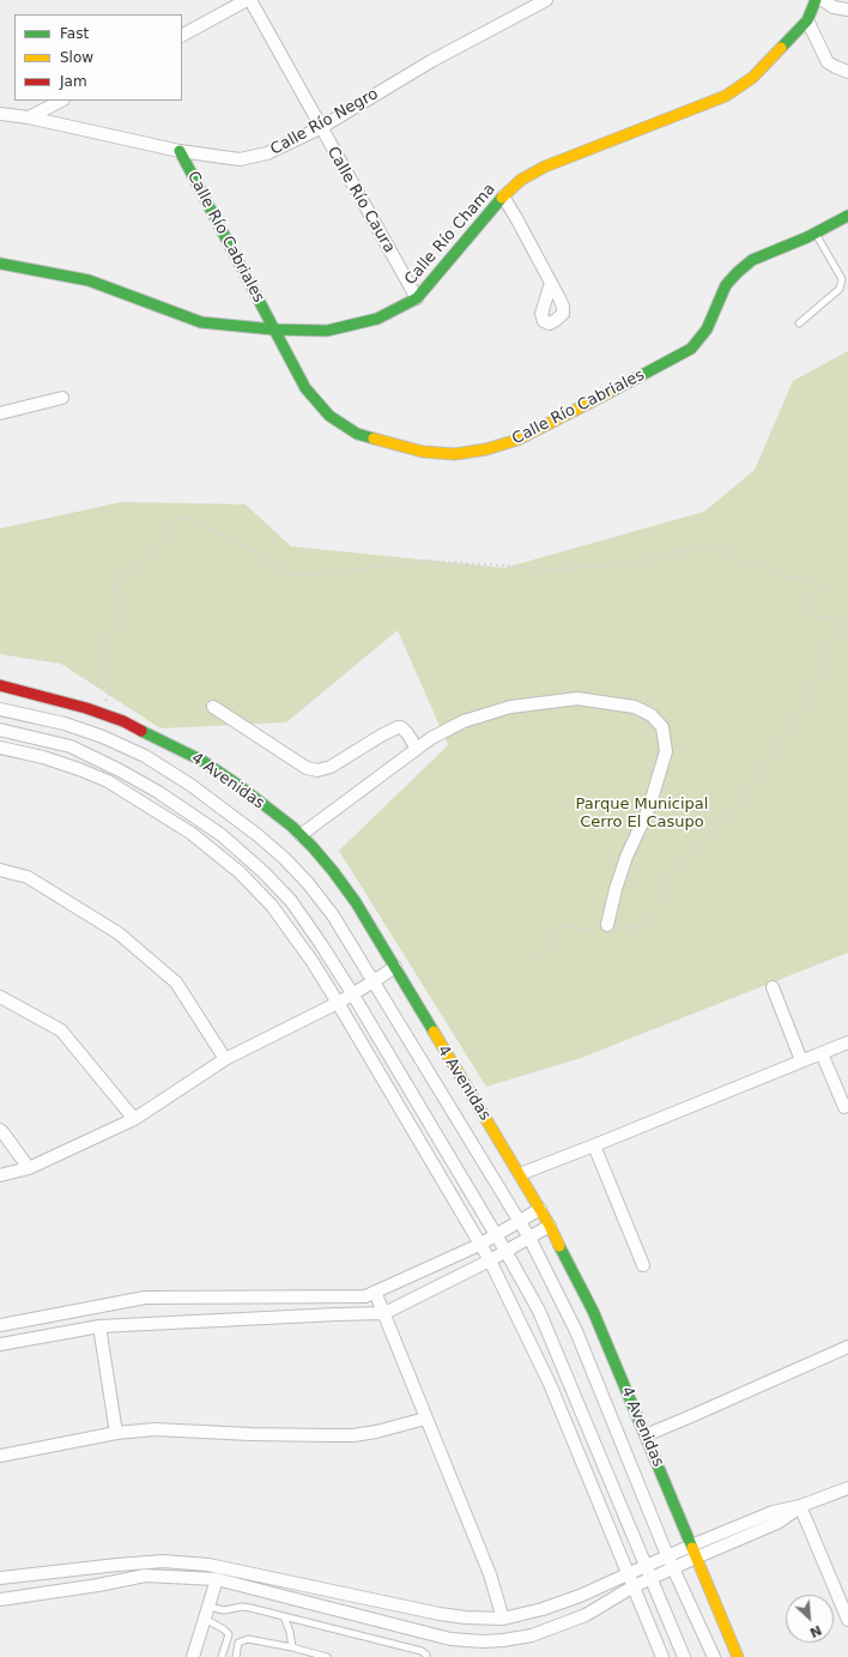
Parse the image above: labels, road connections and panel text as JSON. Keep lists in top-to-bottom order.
{
  "streets": {
    "street": [
      "Calle Río Negro",
      "Calle Río Caura",
      "Calle Río Chama",
      "Calle Río Cabriales",
      "4 Avenidas"
    ]
  },
  "crossings": [
    ["Calle Río Negro", "Calle Río Caura"],
    ["Calle Río Negro", "Calle Río Cabriales"],
    ["Calle Río Caura", "Calle Río Chama"],
    ["Calle Río Chama", "Calle Río Cabriales"]
  ],
  "parks": ["Parque Municipal Cerro El Casupo"],
  "legend": ["Fast", "Slow", "Jam"],
  "north": "bottom right"
}
